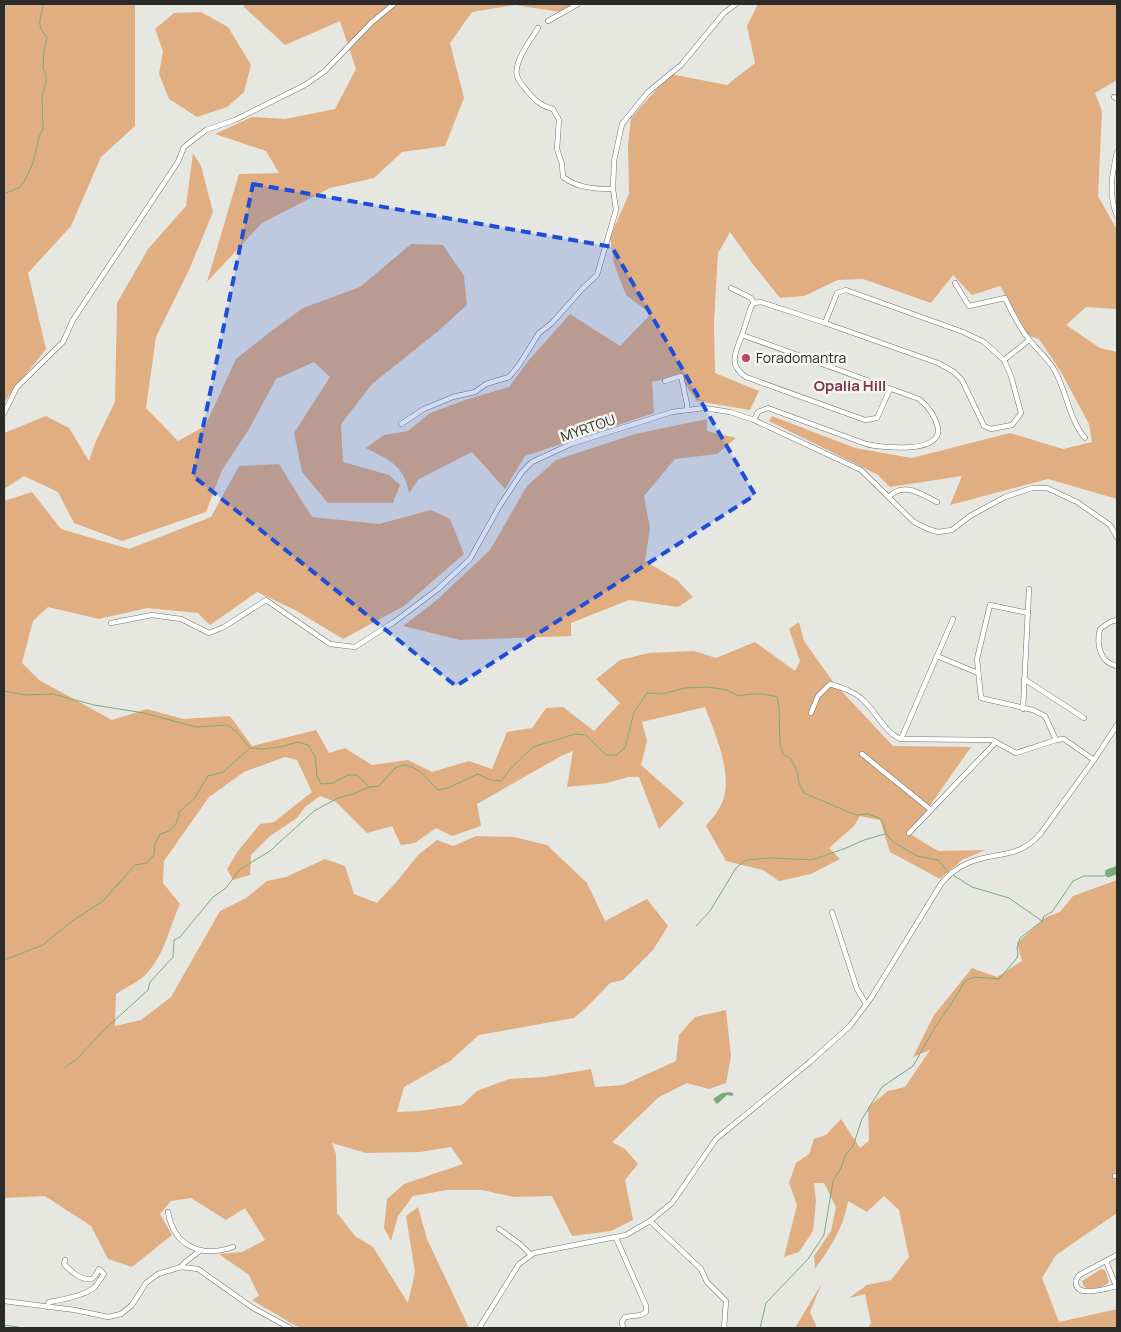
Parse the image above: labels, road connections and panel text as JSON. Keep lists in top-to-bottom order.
{
  "streets": {
    "street": ["MYRTOU"]
  },
  "districts": ["Opalia Hill"],
  "places": ["Foradomantra"]
}
